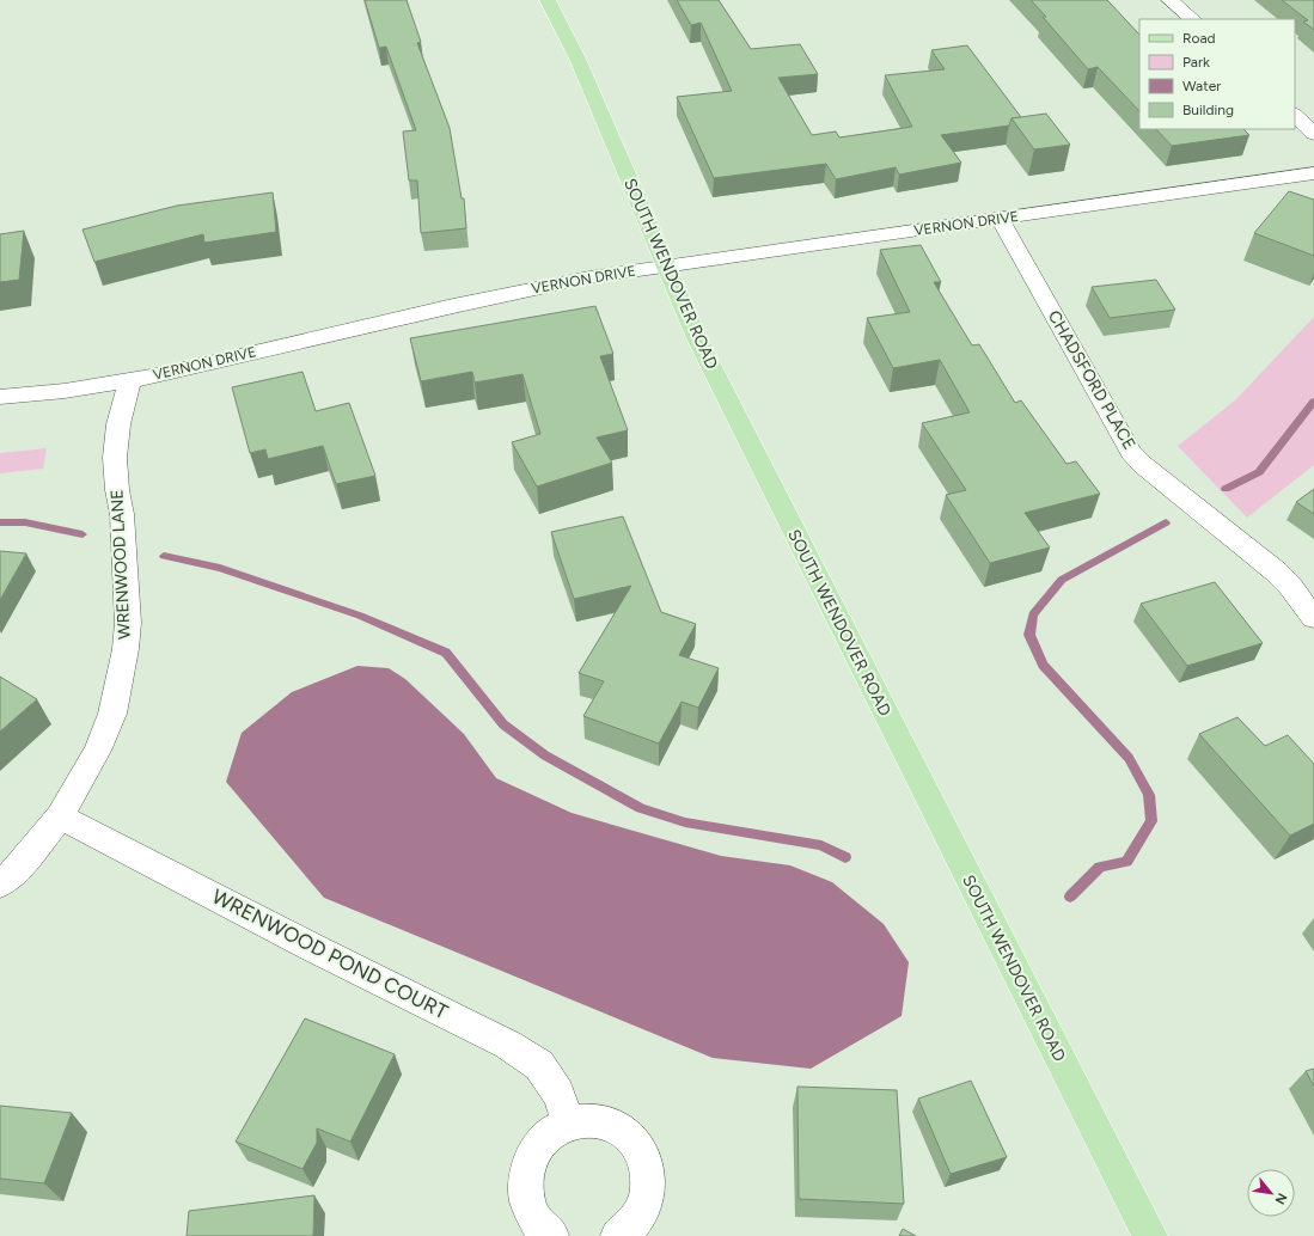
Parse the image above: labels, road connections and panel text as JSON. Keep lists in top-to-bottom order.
{
  "streets": {
    "main road": ["SOUTH WENDOVER ROAD"],
    "street": [
      "VERNON DRIVE",
      "CHADSFORD PLACE",
      "WRENWOOD LANE",
      "WRENWOOD POND COURT"
    ]
  },
  "crossings": [
    ["VERNON DRIVE", "SOUTH WENDOVER ROAD"],
    ["VERNON DRIVE", "CHADSFORD PLACE"],
    ["VERNON DRIVE", "WRENWOOD LANE"],
    ["WRENWOOD LANE", "WRENWOOD POND COURT"]
  ],
  "legend": [
    "Road",
    "Park",
    "Water",
    "Building"
  ],
  "north": "bottom right"
}
